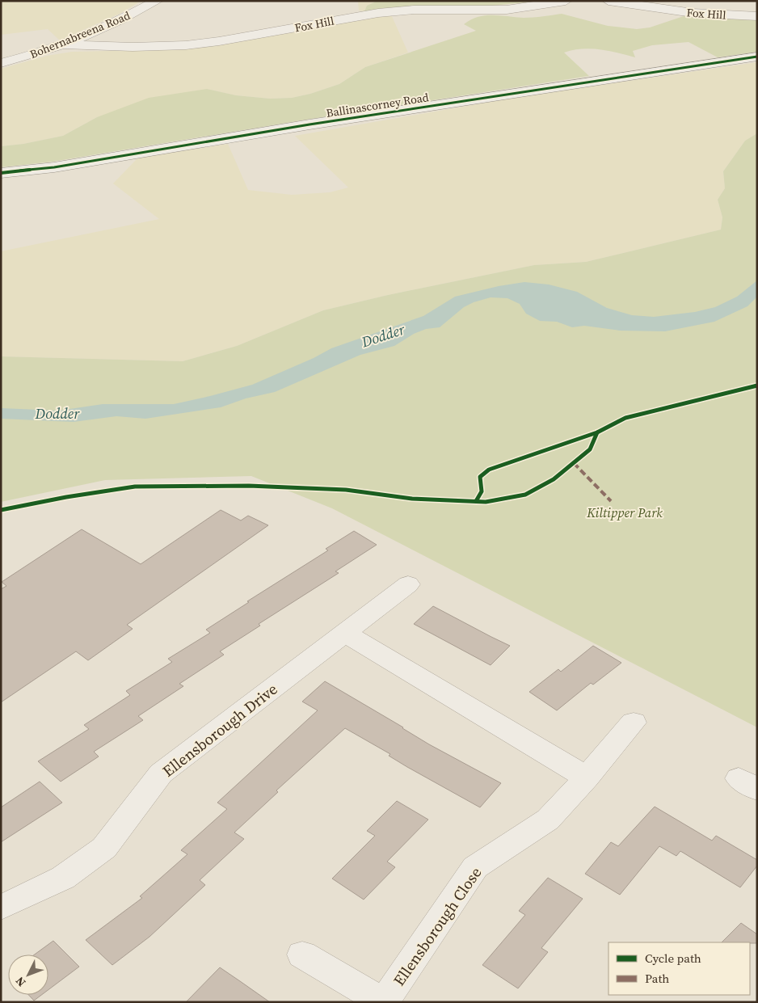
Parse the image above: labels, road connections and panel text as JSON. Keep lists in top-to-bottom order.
{
  "streets": {
    "street": [
      "Fox Hill",
      "Bohernabreena Road",
      "Ballinascorney Road",
      "Ellensborough Drive",
      "Ellensborough Close"
    ]
  },
  "crossings": [
    ["Fox Hill", "Bohernabreena Road"]
  ],
  "water": ["Dodder"],
  "parks": ["Kiltipper Park"],
  "legend": ["Cycle path", "Path"],
  "north": "bottom left"
}
